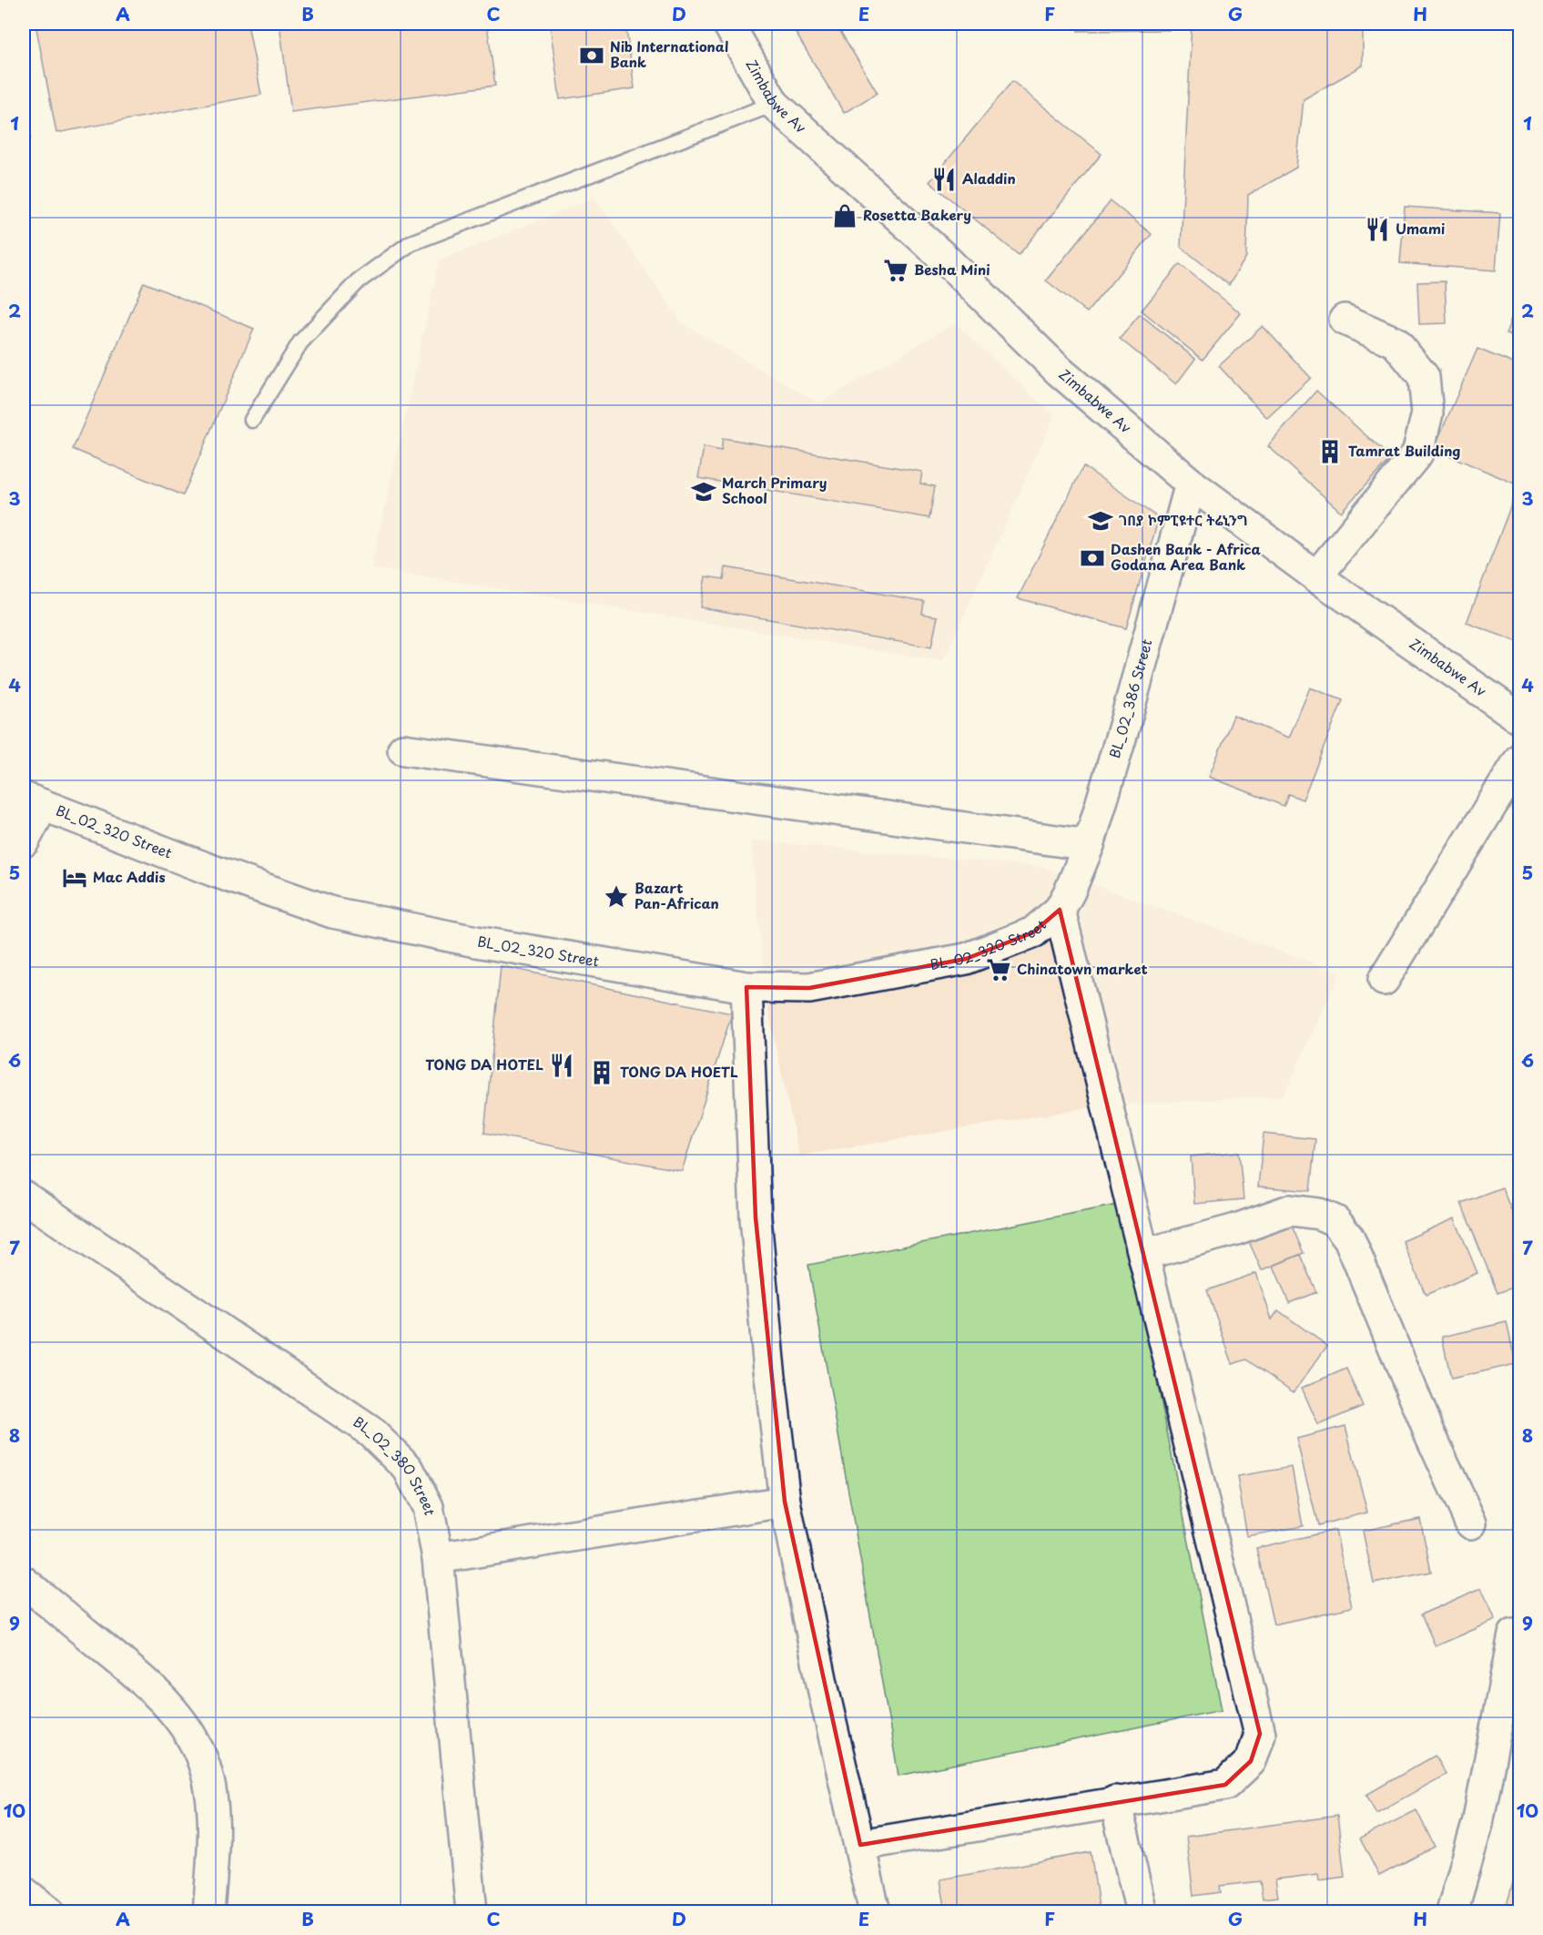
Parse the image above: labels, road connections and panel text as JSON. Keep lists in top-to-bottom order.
{
  "streets": {
    "street": [
      "Zimbabwe Av",
      "BL_02_386 Street",
      "BL_02_320 Street",
      "BL_02_380 Street"
    ]
  },
  "crossings": [
    ["Zimbabwe Av", "BL_02_386 Street"],
    ["BL_02_386 Street", "BL_02_320 Street"]
  ],
  "places": {
    "bank": ["Nib International Bank", "Dashen Bank - Africa Godana Area Bank"],
    "restaurant": ["Aladdin", "Umami", "TONG DA HOTEL"],
    "shop": ["Rosetta Bakery"],
    "supermarket": ["Besha Mini", "Chinatown market"],
    "building": ["Tamrat Building", "TONG DA HOETL"],
    "school or university": ["March Primary School", "ገበያ ኮምፒዩተር ትሬኒንግ"],
    "hotel": ["Mac Addis"],
    "place": ["Bazart Pan-African"]
  },
  "grid": {
    "columns": [
      "A",
      "B",
      "C",
      "D",
      "E",
      "F",
      "G",
      "H"
    ],
    "rows": [
      "1",
      "2",
      "3",
      "4",
      "5",
      "6",
      "7",
      "8",
      "9",
      "10"
    ]
  }
}
